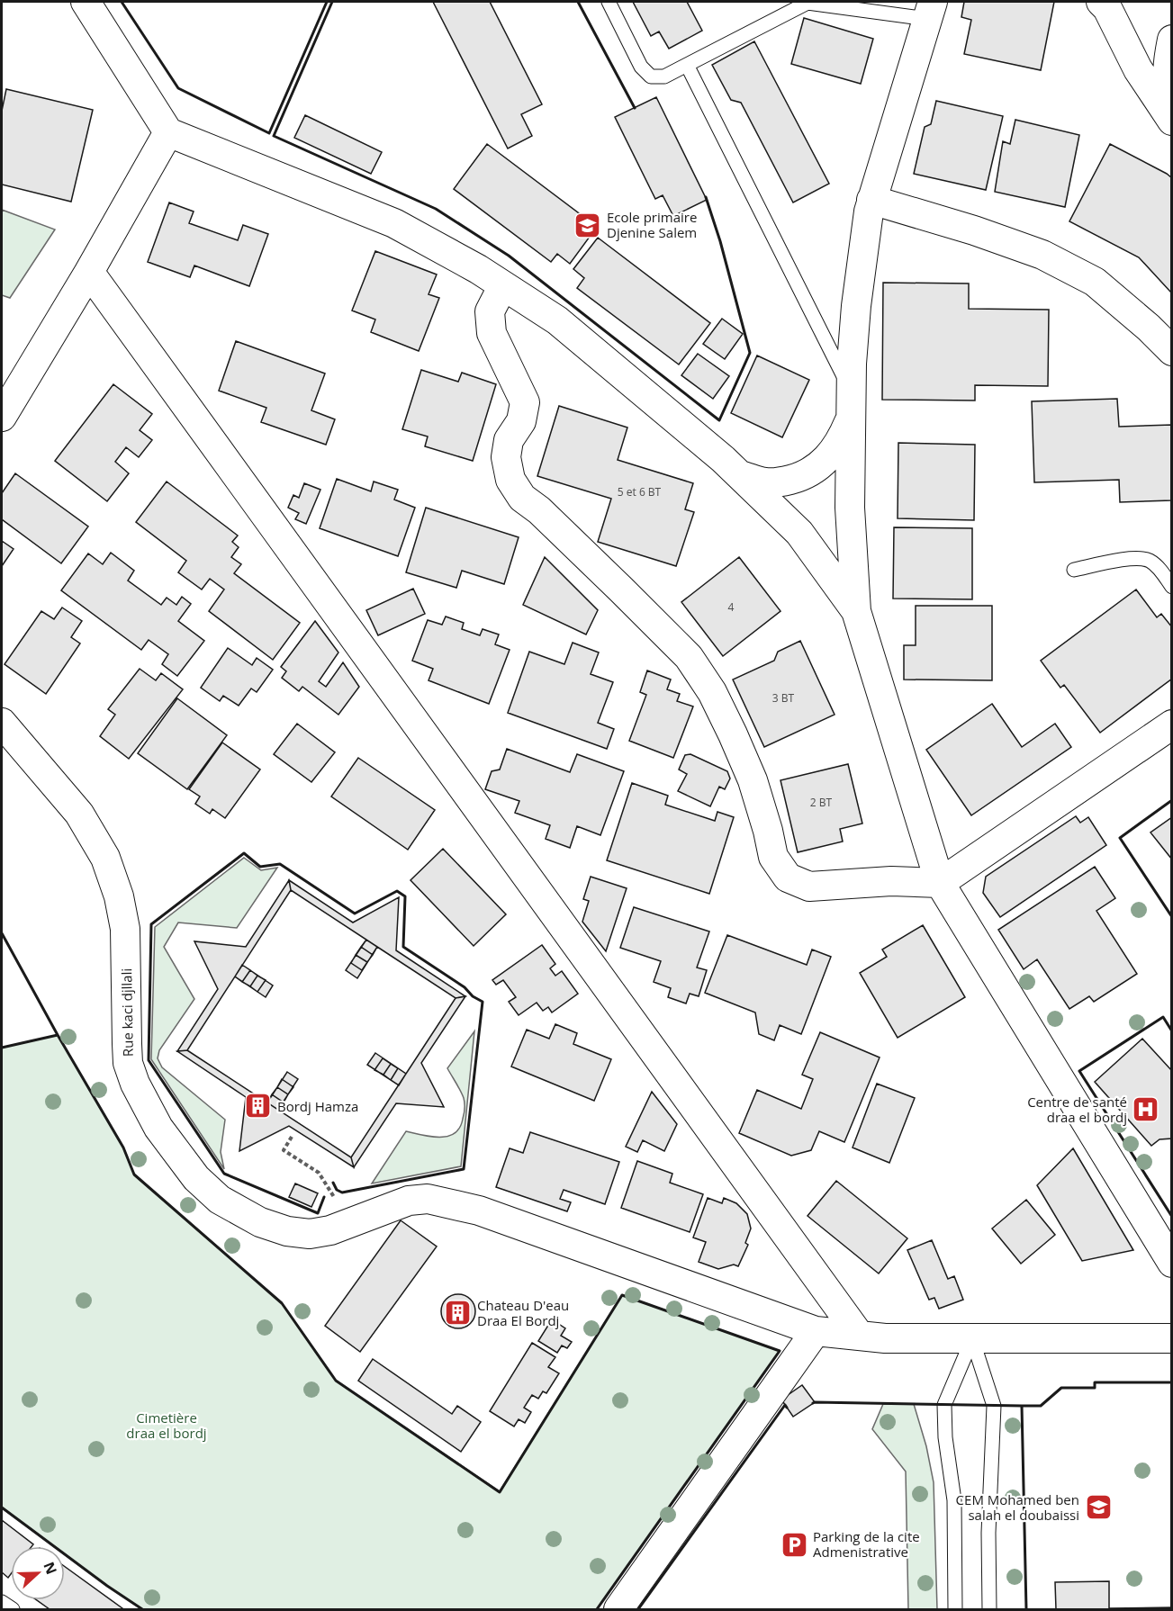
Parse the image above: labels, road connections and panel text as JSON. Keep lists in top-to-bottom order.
{
  "streets": {
    "street": ["Rue kaci djllali"]
  },
  "parks": ["Cimetière draa el bordj"],
  "places": {
    "school or university": ["Ecole primaire Djenine Salem", "CEM Mohamed ben salah el doubaissi"],
    "building": ["Bordj Hamza", "Chateau D'eau Draa El Bordj"],
    "hospital": ["Centre de santé draa el bordj"],
    "parking": ["Parking de la cite Admenistrative"]
  },
  "house_numbers": [
    "5 et 6 BT",
    "4",
    "3 BT",
    "2 BT"
  ],
  "north": "right"
}
